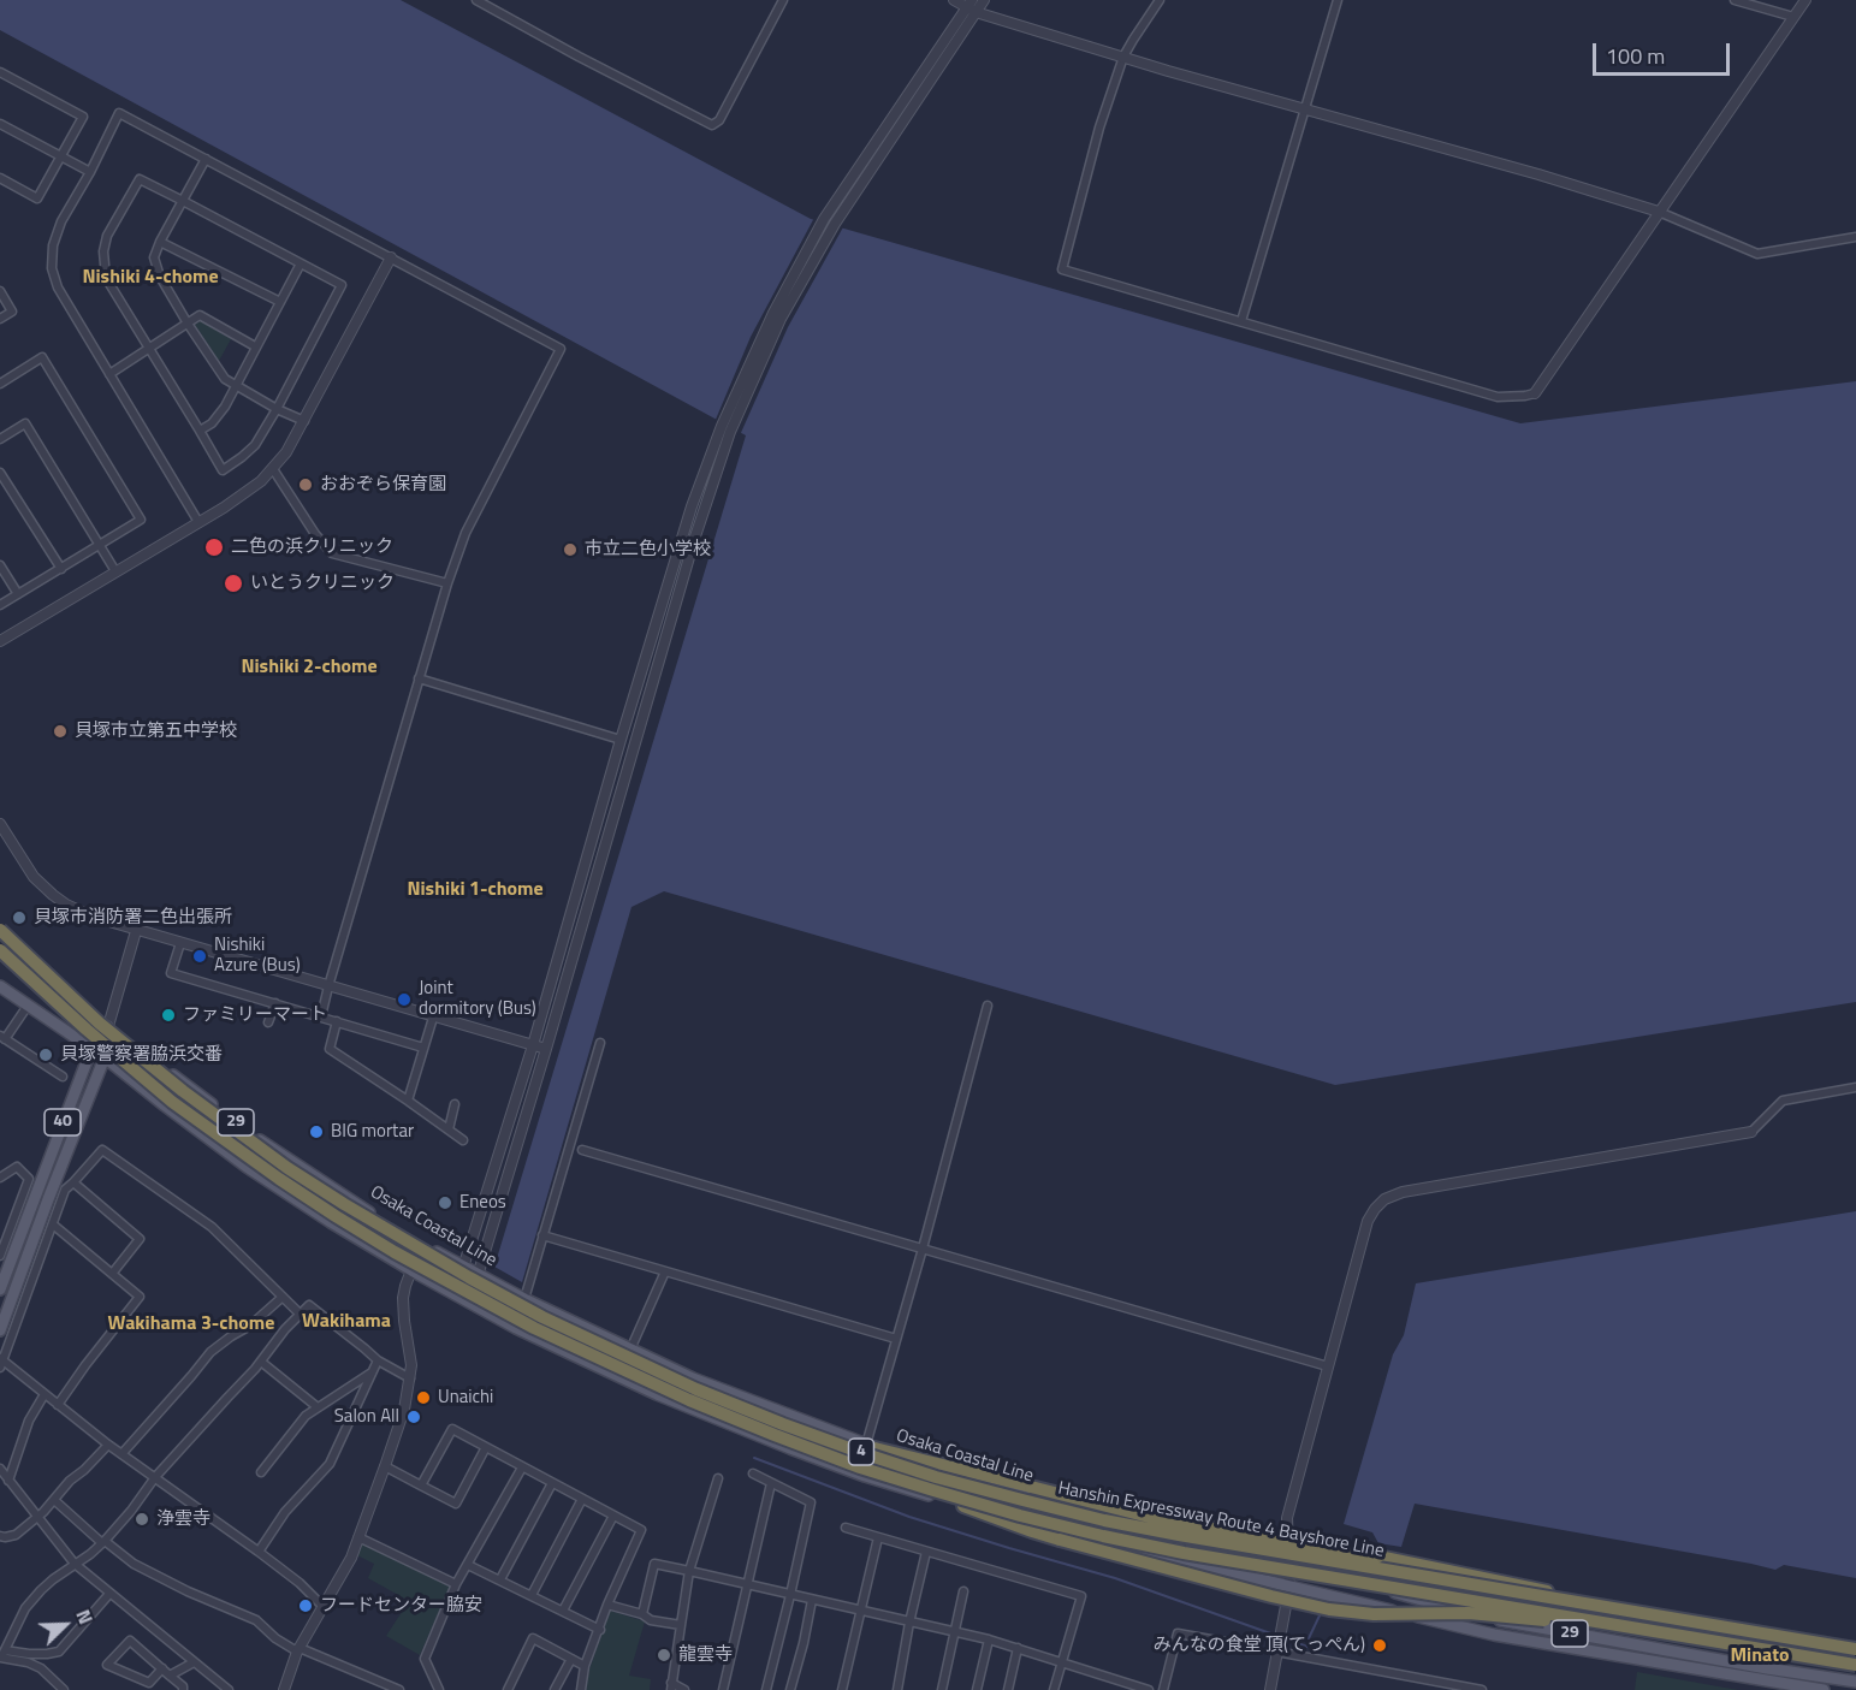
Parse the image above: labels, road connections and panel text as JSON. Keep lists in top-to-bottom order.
{
  "streets": {
    "highway": ["4", "Hanshin Expressway Route 4 Bayshore Line"],
    "main road": ["40", "29", "Osaka Coastal Line"]
  },
  "crossings": [
    ["40", "29"],
    ["40", "Osaka Coastal Line"]
  ],
  "districts": [
    "Nishiki 4-chome",
    "Nishiki 2-chome",
    "Nishiki 1-chome",
    "Wakihama",
    "Wakihama 3-chome",
    "Minato"
  ],
  "places": [
    "おおぞら保育園",
    "二色の浜クリニック",
    "市立二色小学校",
    "いとうクリニック",
    "貝塚市立第五中学校",
    "貝塚市消防署二色出張所",
    "Nishiki Azure (Bus)",
    "Joint dormitory (Bus)",
    "ファミリーマート",
    "貝塚警察署脇浜交番",
    "BIG mortar",
    "Eneos",
    "Unaichi",
    "Salon All",
    "浄雲寺",
    "フードセンター脇安",
    "みんなの食堂 頂(てっぺん)",
    "龍雲寺"
  ],
  "scale_bar": "100 m",
  "north": "top right"
}
